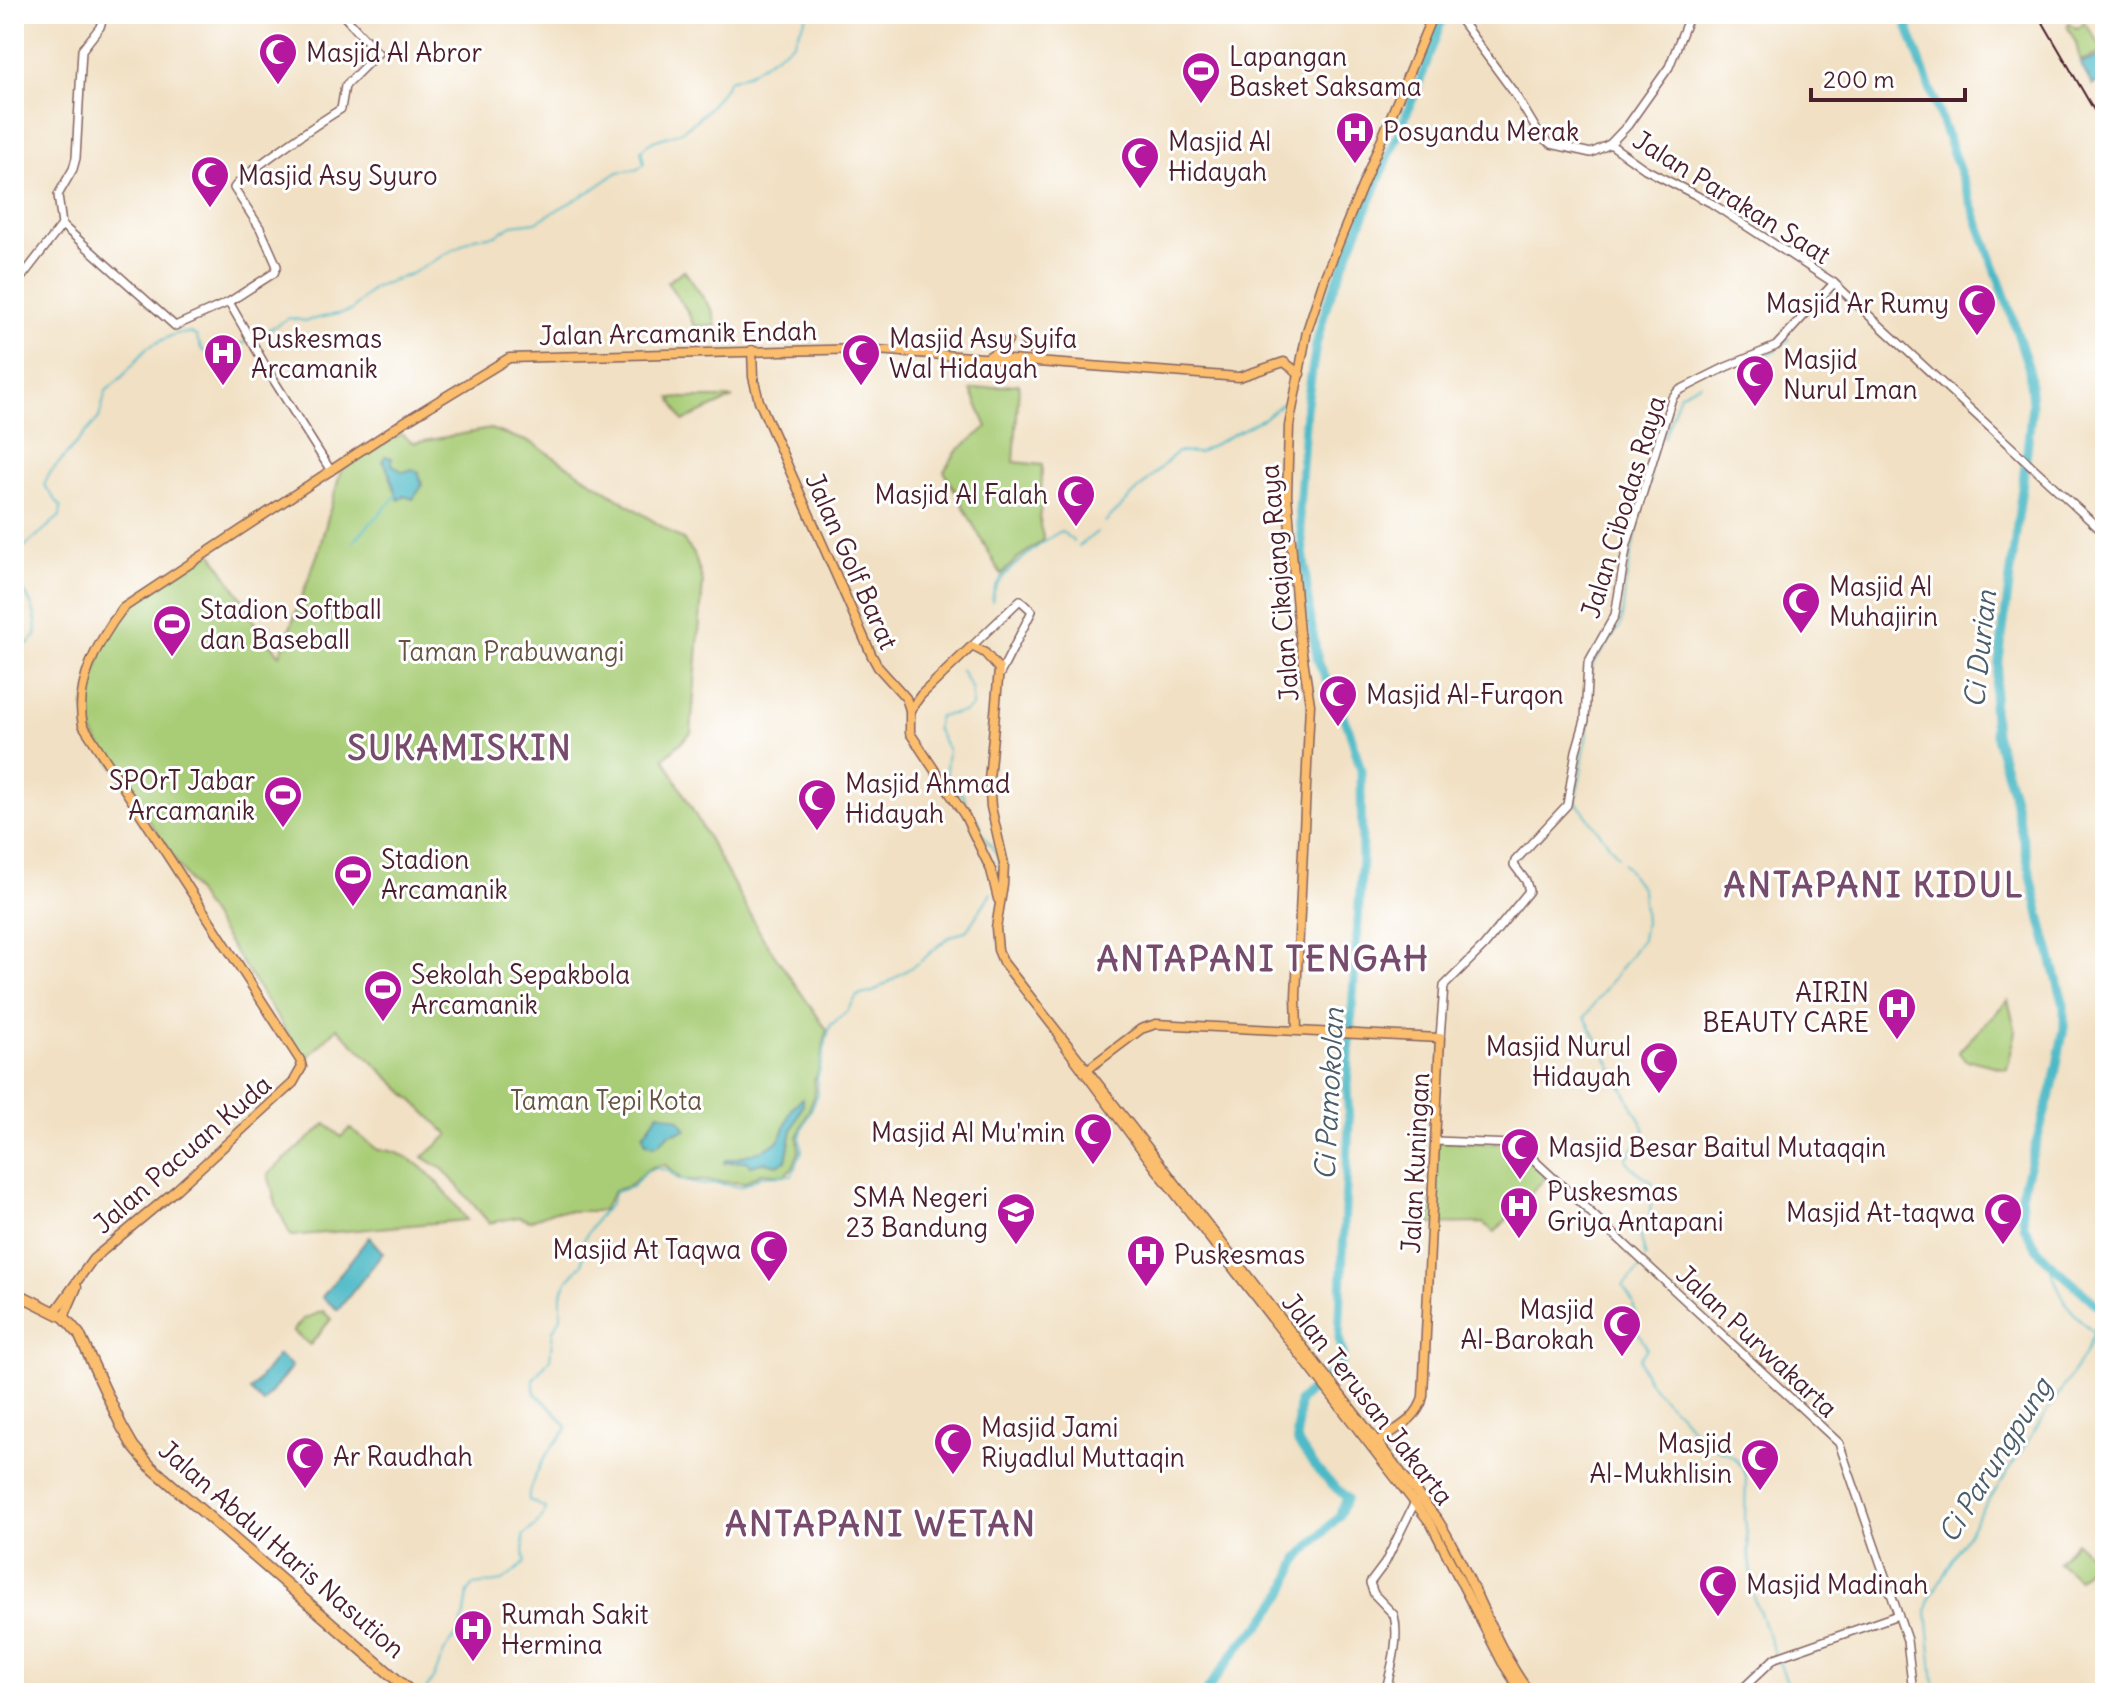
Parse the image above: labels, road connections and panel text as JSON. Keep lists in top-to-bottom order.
{
  "streets": {
    "highway": ["Jalan Abdul Haris Nasution"],
    "main road": [
      "Jalan Arcamanik Endah",
      "Jalan Golf Barat",
      "Jalan Cikajang Raya",
      "Jalan Pacuan Kuda",
      "Jalan Kuningan",
      "Jalan Terusan Jakarta"
    ],
    "street": ["Jalan Parakan Saat", "Jalan Cibodas Raya", "Jalan Purwakarta"]
  },
  "crossings": [
    ["Jalan Parakan Saat", "Jalan Cibodas Raya"],
    ["Jalan Arcamanik Endah", "Jalan Golf Barat"],
    ["Jalan Arcamanik Endah", "Jalan Cikajang Raya"],
    ["Jalan Arcamanik Endah", "Jalan Pacuan Kuda"],
    ["Jalan Cibodas Raya", "Jalan Kuningan"],
    ["Jalan Golf Barat", "Jalan Terusan Jakarta"],
    ["Jalan Pacuan Kuda", "Jalan Abdul Haris Nasution"],
    ["Jalan Kuningan", "Jalan Purwakarta"],
    ["Jalan Kuningan", "Jalan Terusan Jakarta"]
  ],
  "districts": [
    "SUKAMISKIN",
    "ANTAPANI KIDUL",
    "ANTAPANI TENGAH",
    "ANTAPANI WETAN"
  ],
  "water": ["Ci Durian", "Ci Pamokolan", "Ci Parungpung"],
  "parks": ["Taman Prabuwangi", "Taman Tepi Kota"],
  "places": {
    "mosque": [
      "Masjid Al Abror",
      "Masjid Al Hidayah",
      "Masjid Asy Syuro",
      "Masjid Ar Rumy",
      "Masjid Asy Syifa Wal Hidayah",
      "Masjid Nurul Iman",
      "Masjid Al Falah",
      "Masjid Al Muhajirin",
      "Masjid Al-Furqon",
      "Masjid Ahmad Hidayah",
      "Masjid Nurul Hidayah",
      "Masjid Al Mu'min",
      "Masjid Besar Baitul Mutaqqin",
      "Masjid At-taqwa",
      "Masjid At Taqwa",
      "Masjid Al-Barokah",
      "Masjid Jami Riyadlul Muttaqin",
      "Ar Raudhah",
      "Masjid Al-Mukhlisin",
      "Masjid Madinah"
    ],
    "sports": [
      "Lapangan Basket Saksama",
      "Stadion Softball dan Baseball",
      "SPOrT Jabar Arcamanik",
      "Stadion Arcamanik",
      "Sekolah Sepakbola Arcamanik"
    ],
    "hospital": [
      "Posyandu Merak",
      "Puskesmas Arcamanik",
      "AIRIN BEAUTY CARE",
      "Puskesmas Griya Antapani",
      "Puskesmas",
      "Rumah Sakit Hermina"
    ],
    "school or university": ["SMA Negeri 23 Bandung"]
  },
  "scale_bar": "200 m"
}
